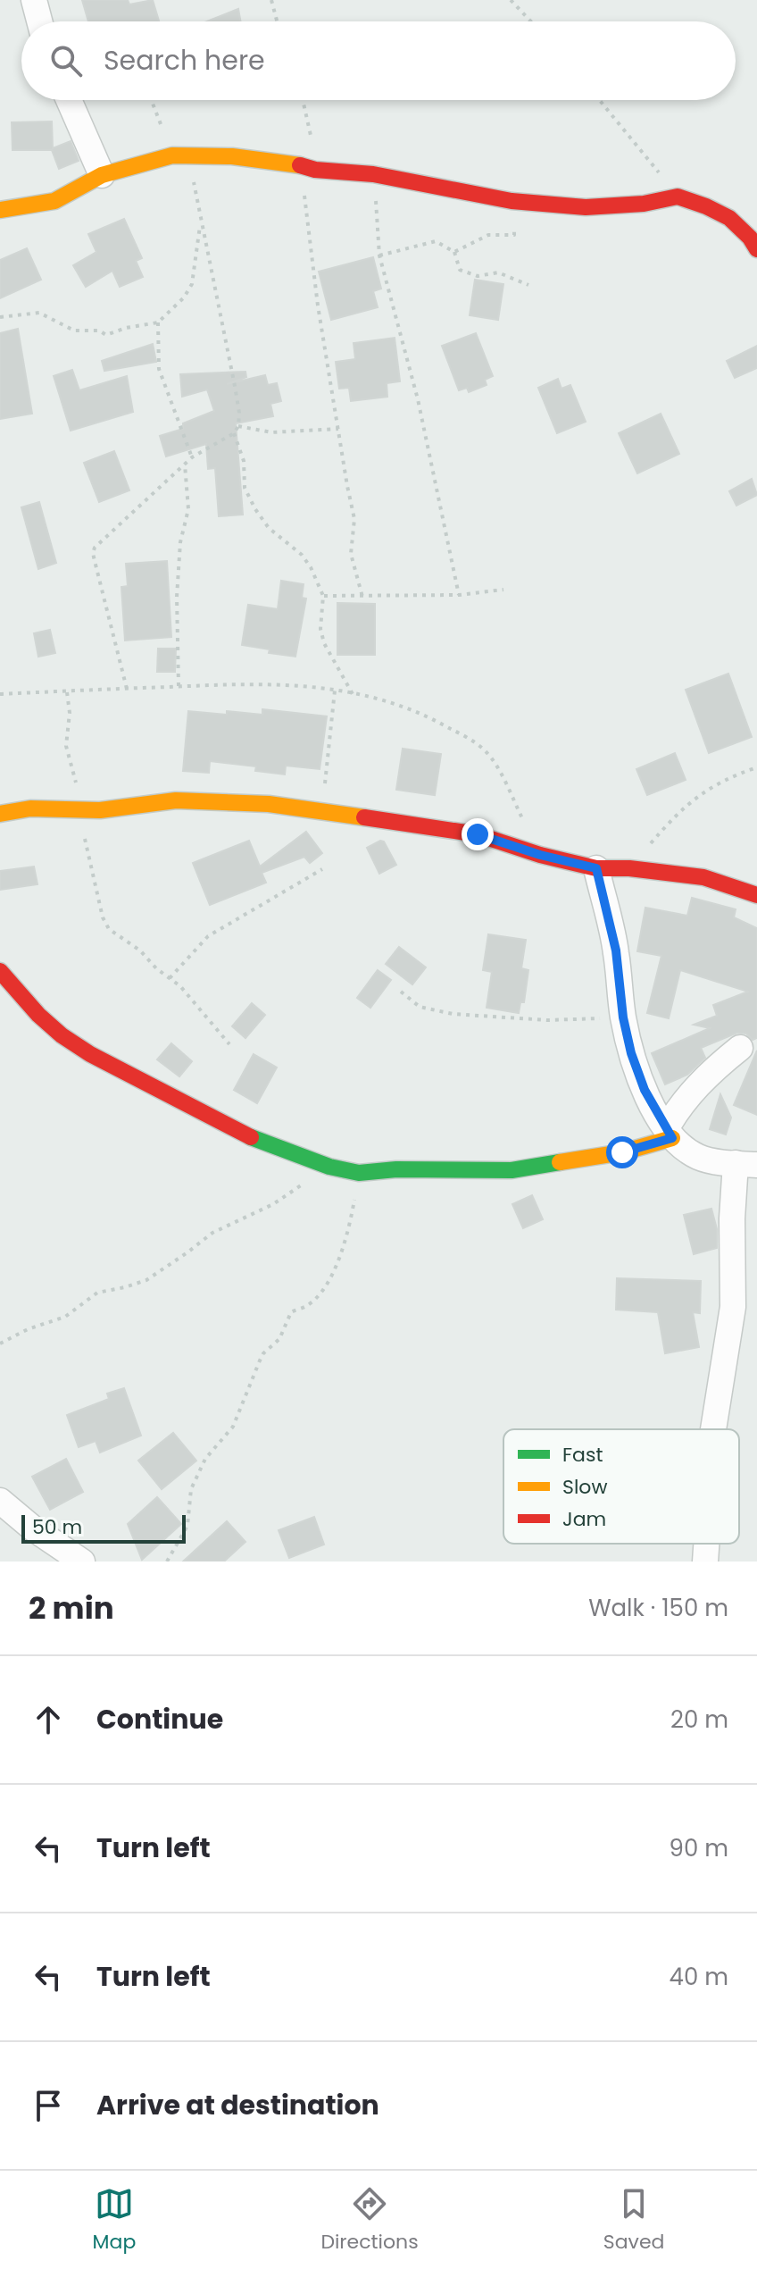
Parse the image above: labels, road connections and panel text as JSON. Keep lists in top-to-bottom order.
{
  "legend": ["Fast", "Slow", "Jam"],
  "scale_bar": "50 m",
  "page": {
    "search": "Search here",
    "scale": "50 m",
    "heading": ["2 min", "Walk · 150 m"],
    "list": [
      ["Continue", "20 m"],
      ["Turn left", "90 m"],
      ["Turn left", "40 m"],
      "Arrive at destination"
    ],
    "nav": ["Map", "Directions", "Saved"]
  }
}
